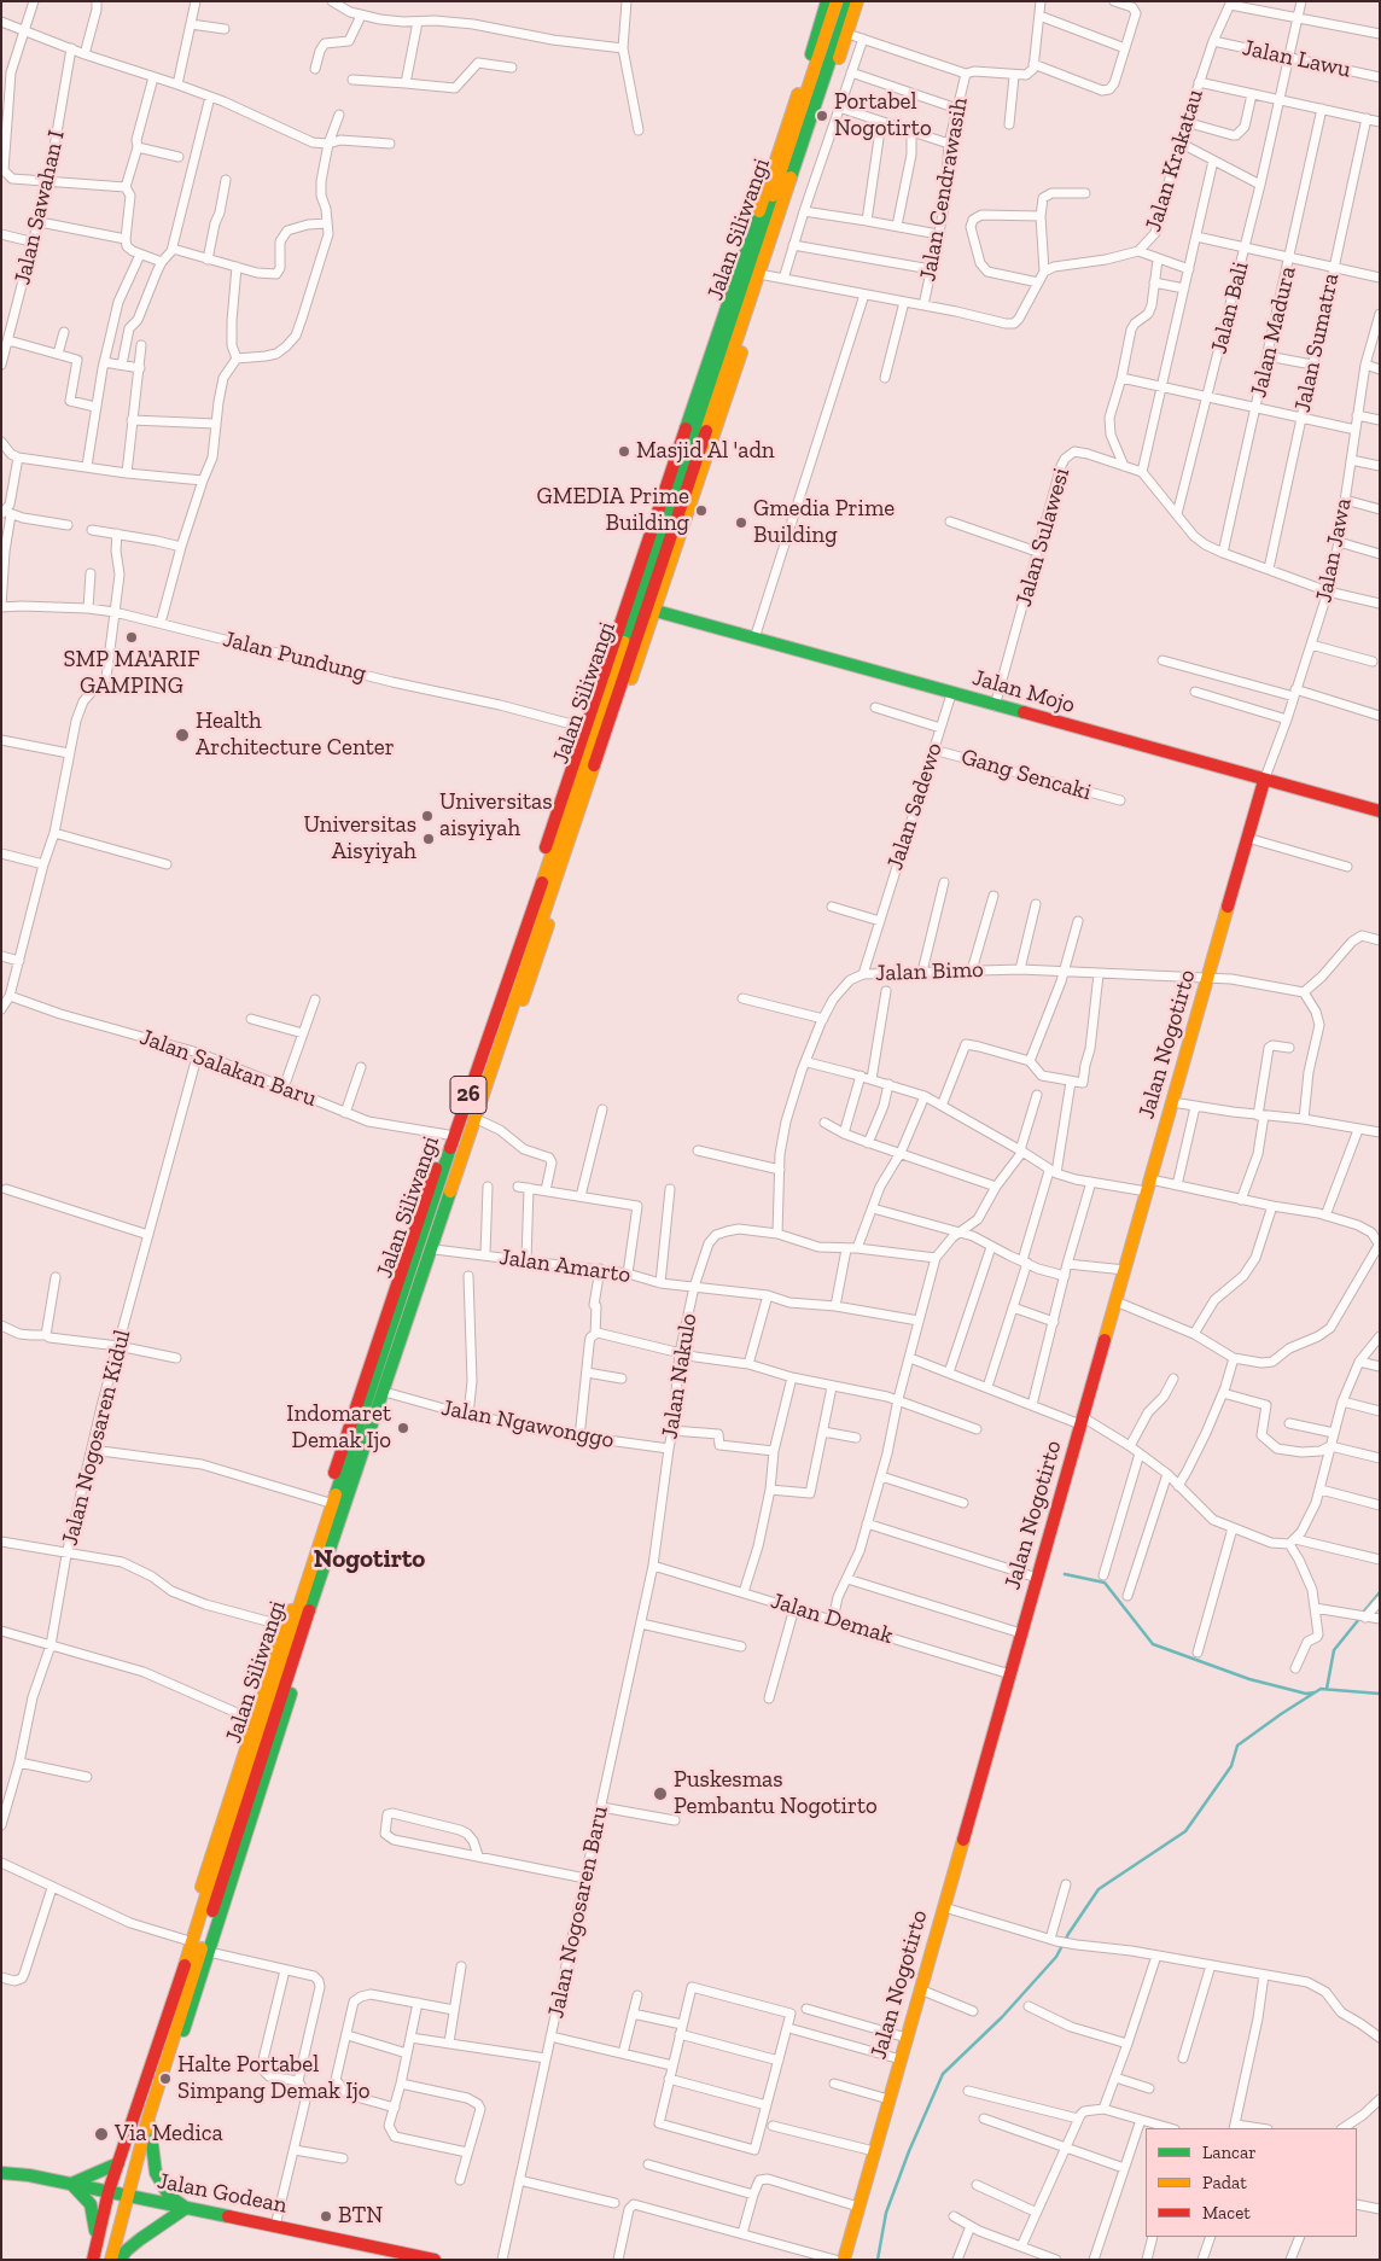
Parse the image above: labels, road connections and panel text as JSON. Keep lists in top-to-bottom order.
{
  "streets": {
    "main road": [
      "Jalan Siliwangi",
      "Jalan Mojo",
      "Jalan Nogotirto",
      "26",
      "Jalan Godean"
    ],
    "street": [
      "Jalan Lawu",
      "Jalan Krakatau",
      "Jalan Cendrawasih",
      "Jalan Sawahan I",
      "Jalan Bali",
      "Jalan Madura",
      "Jalan Sumatra",
      "Jalan Sulawesi",
      "Jalan Jawa",
      "Jalan Pundung",
      "Gang Sencaki",
      "Jalan Sadewo",
      "Jalan Bimo",
      "Jalan Salakan Baru",
      "Jalan Amarto",
      "Jalan Nakulo",
      "Jalan Ngawonggo",
      "Jalan Nogosaren Kidul",
      "Jalan Demak",
      "Jalan Nogosaren Baru"
    ]
  },
  "crossings": [
    ["Jalan Lawu", "Jalan Krakatau"],
    ["Jalan Lawu", "Jalan Bali"],
    ["Jalan Siliwangi", "Jalan Godean"],
    ["Jalan Sulawesi", "Jalan Mojo"],
    ["Jalan Jawa", "Jalan Mojo"],
    ["Jalan Jawa", "Jalan Nogotirto"],
    ["Jalan Mojo", "Jalan Sadewo"],
    ["Jalan Mojo", "Jalan Nogotirto"],
    ["Gang Sencaki", "Jalan Sadewo"],
    ["Jalan Sadewo", "Jalan Bimo"],
    ["Jalan Bimo", "Jalan Nogotirto"],
    ["Jalan Bimo", "Jalan Nakulo"],
    ["Jalan Nogotirto", "Jalan Demak"],
    ["Jalan Salakan Baru", "Jalan Nogosaren Kidul"],
    ["Jalan Amarto", "Jalan Nakulo"],
    ["Jalan Nakulo", "Jalan Ngawonggo"],
    ["Jalan Nakulo", "Jalan Demak"],
    ["Jalan Nakulo", "Jalan Nogosaren Baru"],
    ["Jalan Demak", "Jalan Nogosaren Baru"]
  ],
  "districts": ["Nogotirto"],
  "places": [
    "Portabel Nogotirto",
    "Masjid Al 'adn",
    "GMEDIA Prime Building",
    "Gmedia Prime Building",
    "SMP MA'ARIF GAMPING",
    "Health Architecture Center",
    "Universitas aisyiyah",
    "Universitas Aisyiyah",
    "Indomaret Demak Ijo",
    "Puskesmas Pembantu Nogotirto",
    "Halte Portabel Simpang Demak Ijo",
    "Via Medica",
    "BTN"
  ],
  "legend": ["Lancar", "Padat", "Macet"]
}
